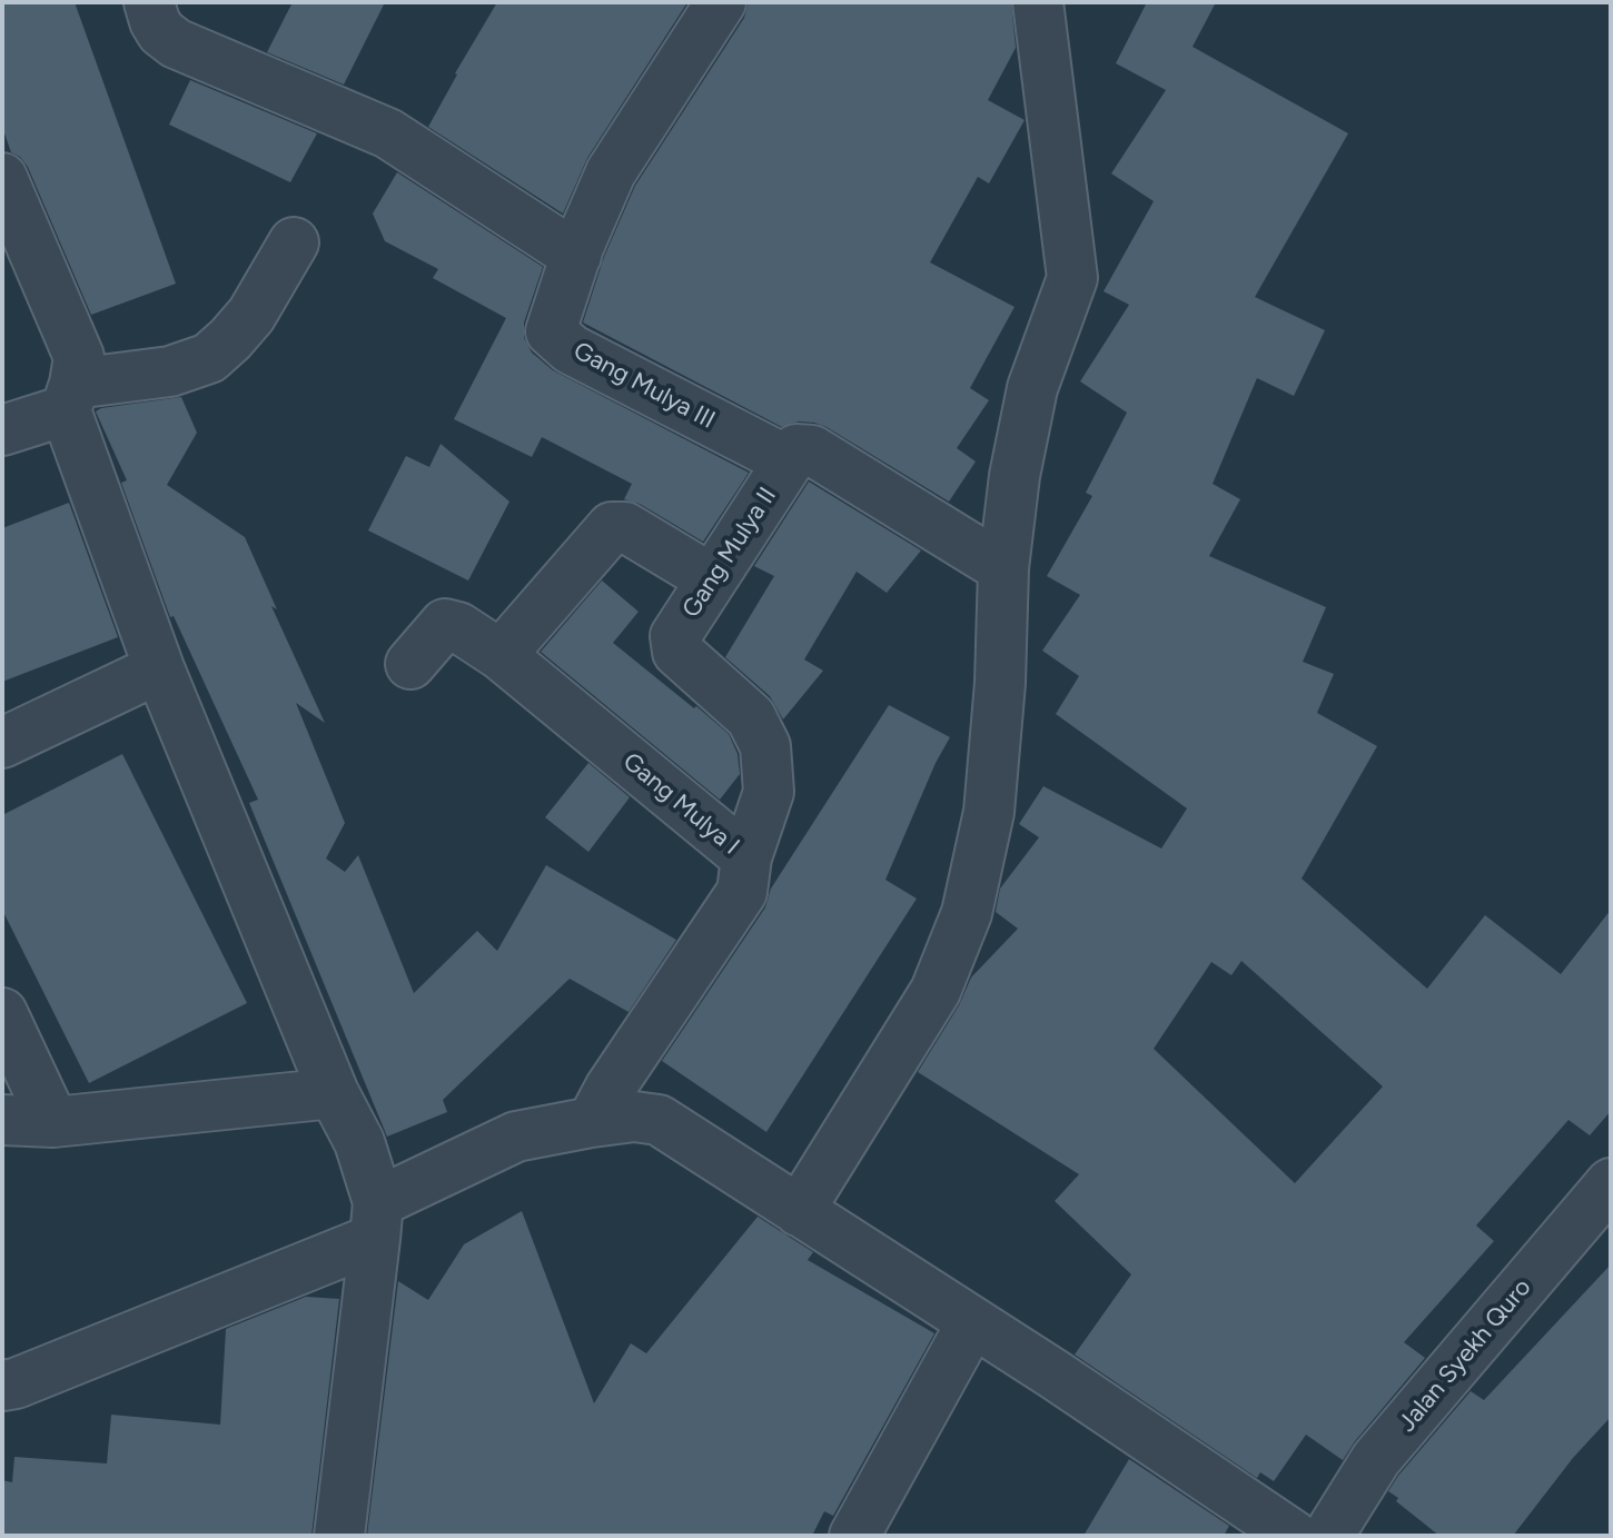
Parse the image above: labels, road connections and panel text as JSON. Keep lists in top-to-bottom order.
{
  "streets": {
    "street": [
      "Gang Mulya III",
      "Gang Mulya II",
      "Gang Mulya I",
      "Jalan Syekh Quro"
    ]
  },
  "crossings": [
    ["Gang Mulya III", "Gang Mulya II"],
    ["Gang Mulya II", "Gang Mulya I"]
  ]
}
